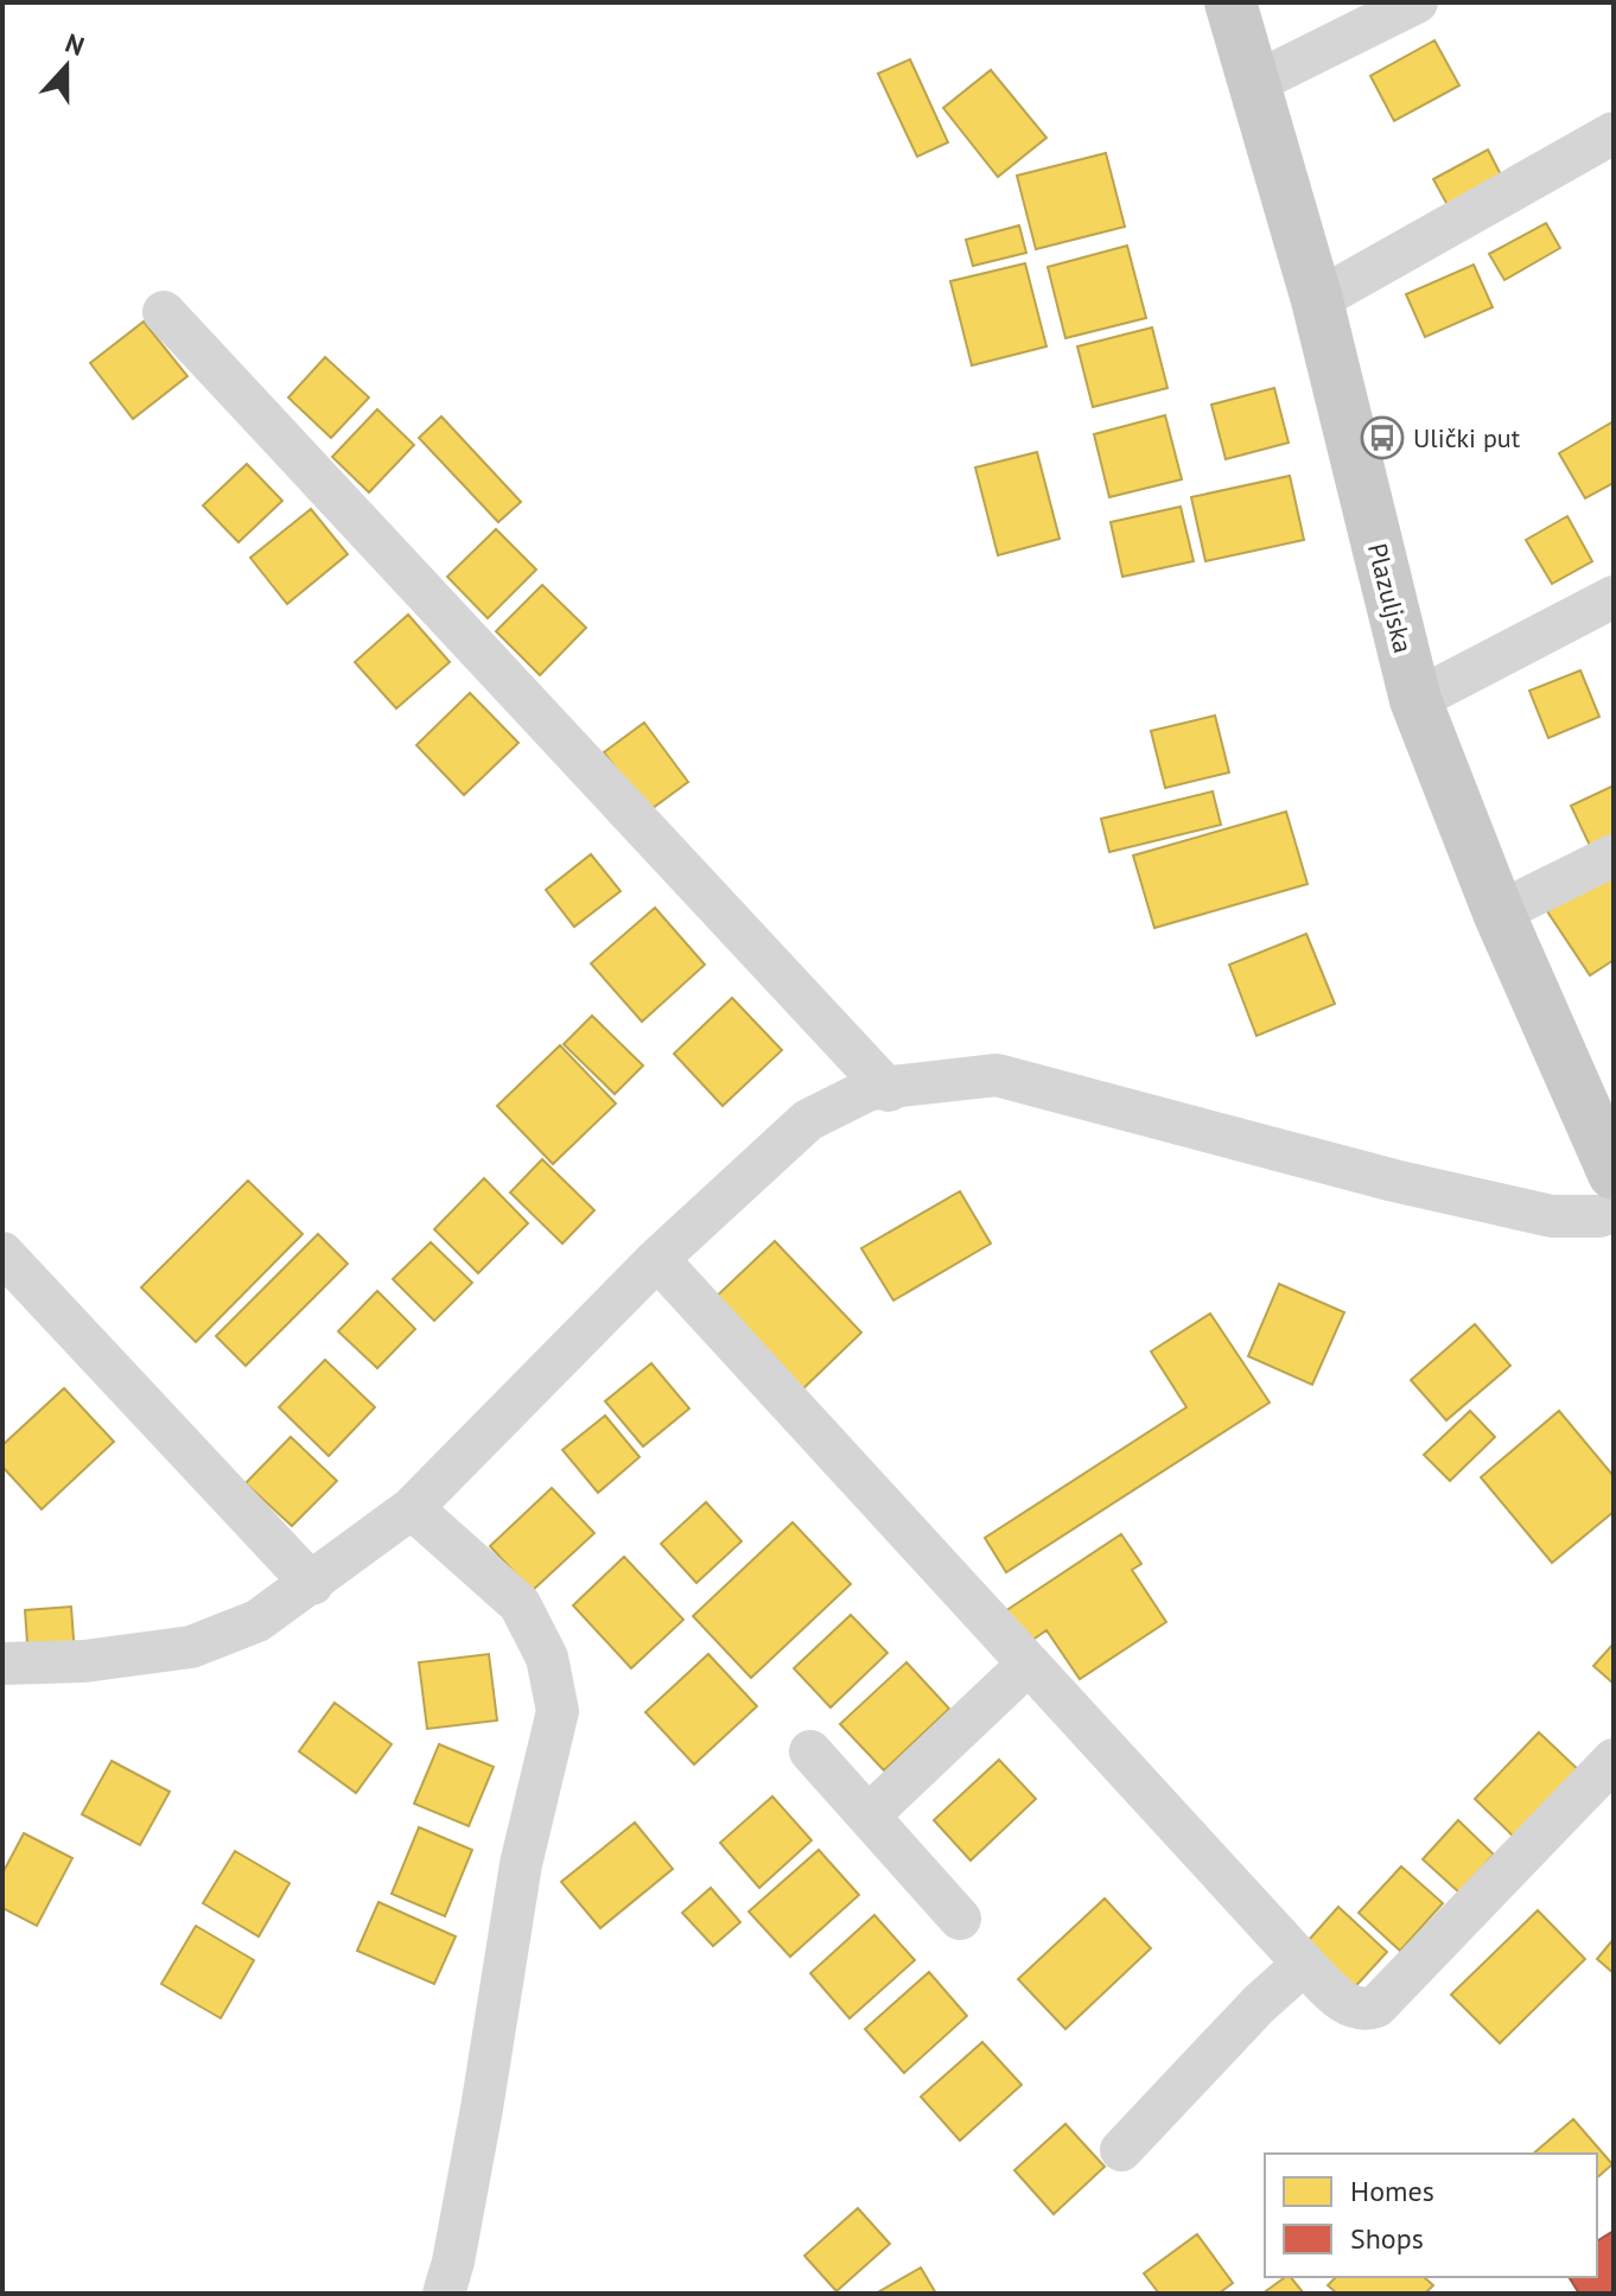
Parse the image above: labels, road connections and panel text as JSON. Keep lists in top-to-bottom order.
{
  "streets": {
    "main road": ["Plazuljska"]
  },
  "places": {
    "bus stop": ["Ulički put"]
  },
  "legend": ["Homes", "Shops"],
  "north": "top"
}
